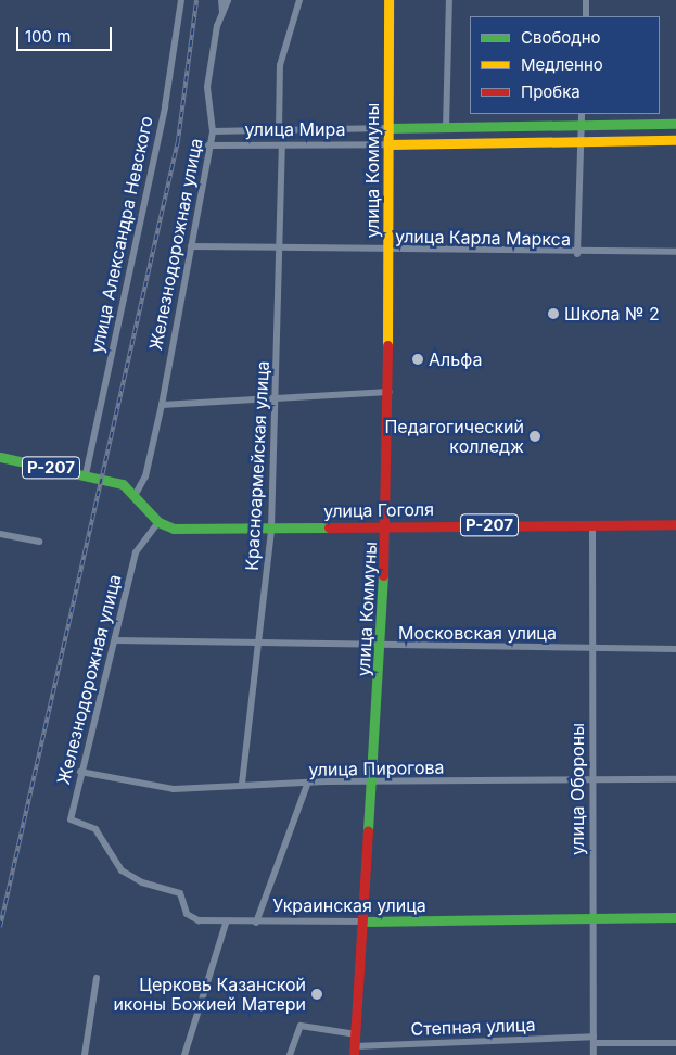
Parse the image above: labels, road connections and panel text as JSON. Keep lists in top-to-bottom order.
{
  "streets": {
    "street": [
      "улица Мира",
      "улица Коммуны",
      "улица Александра Невского",
      "улица Карла Маркса",
      "Железнодорожная улица",
      "Красноармейская улица",
      "Р-207",
      "улица Гоголя",
      "Московская улица",
      "улица Пирогова",
      "улица Обороны",
      "Украинская улица",
      "Степная улица"
    ]
  },
  "crossings": [
    ["улица Мира", "улица Коммуны"],
    ["улица Мира", "Железнодорожная улица"],
    ["улица Мира", "Красноармейская улица"],
    ["улица Коммуны", "улица Карла Маркса"],
    ["улица Коммуны", "улица Гоголя"],
    ["улица Коммуны", "Московская улица"],
    ["улица Коммуны", "улица Пирогова"],
    ["улица Коммуны", "Украинская улица"],
    ["улица Коммуны", "Степная улица"],
    ["улица Александра Невского", "Р-207"],
    ["улица Карла Маркса", "Железнодорожная улица"],
    ["улица Карла Маркса", "Красноармейская улица"],
    ["Железнодорожная улица", "Р-207"],
    ["Железнодорожная улица", "улица Гоголя"],
    ["Железнодорожная улица", "Московская улица"],
    ["Железнодорожная улица", "улица Пирогова"],
    ["Железнодорожная улица", "Украинская улица"],
    ["Красноармейская улица", "улица Гоголя"],
    ["Красноармейская улица", "Московская улица"],
    ["Красноармейская улица", "улица Пирогова"],
    ["Р-207", "улица Гоголя"],
    ["улица Гоголя", "улица Обороны"],
    ["Московская улица", "улица Обороны"],
    ["улица Пирогова", "улица Обороны"],
    ["улица Обороны", "Украинская улица"],
    ["улица Обороны", "Степная улица"]
  ],
  "places": [
    "Школа № 2",
    "Альфа",
    "Педагогический колледж",
    "Церковь Казанской иконы Божией Матери"
  ],
  "legend": ["Свободно", "Медленно", "Пробка"],
  "scale_bar": "100 m"
}
